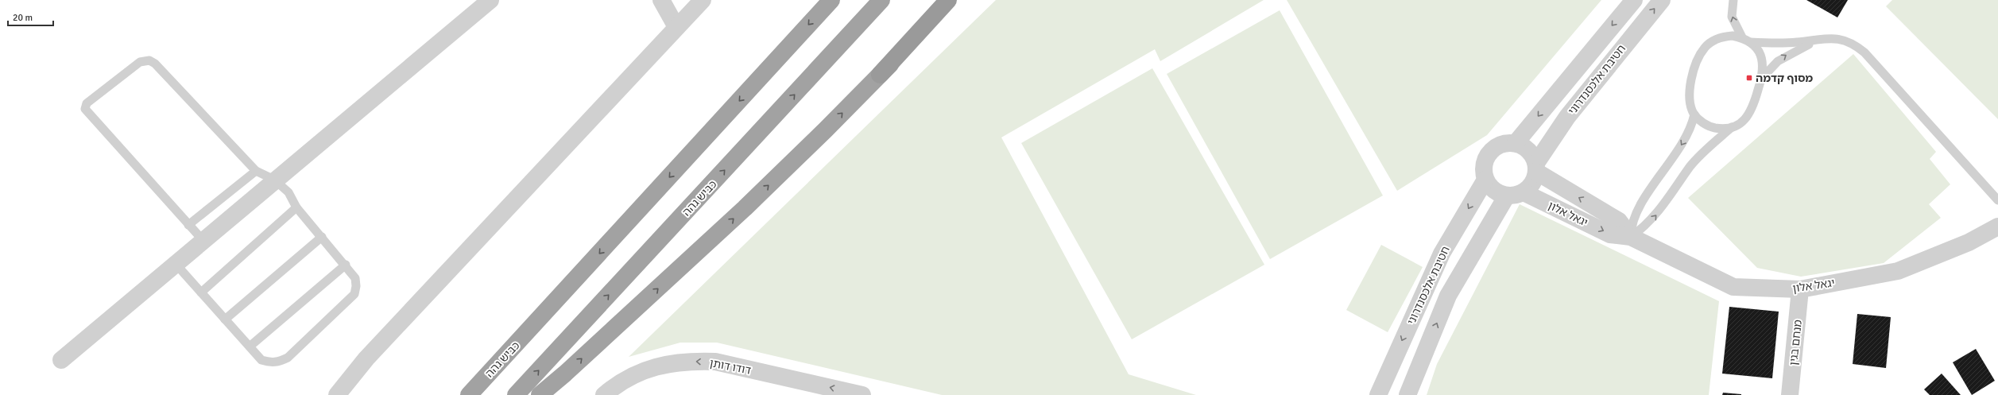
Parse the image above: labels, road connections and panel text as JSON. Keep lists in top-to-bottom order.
{
  "streets": {
    "highway": ["כביש גהה"],
    "street": [
      "חטיבת אלכסנדרוני",
      "יגאל אלון",
      "מנחם בגין",
      "דודו דותן"
    ]
  },
  "crossings": [
    ["חטיבת אלכסנדרוני", "יגאל אלון"],
    ["יגאל אלון", "מנחם בגין"]
  ],
  "one_way": ["דודו דותן"],
  "places": {
    "transit": ["מסוף קדמה"]
  },
  "scale_bar": "20 m"
}
